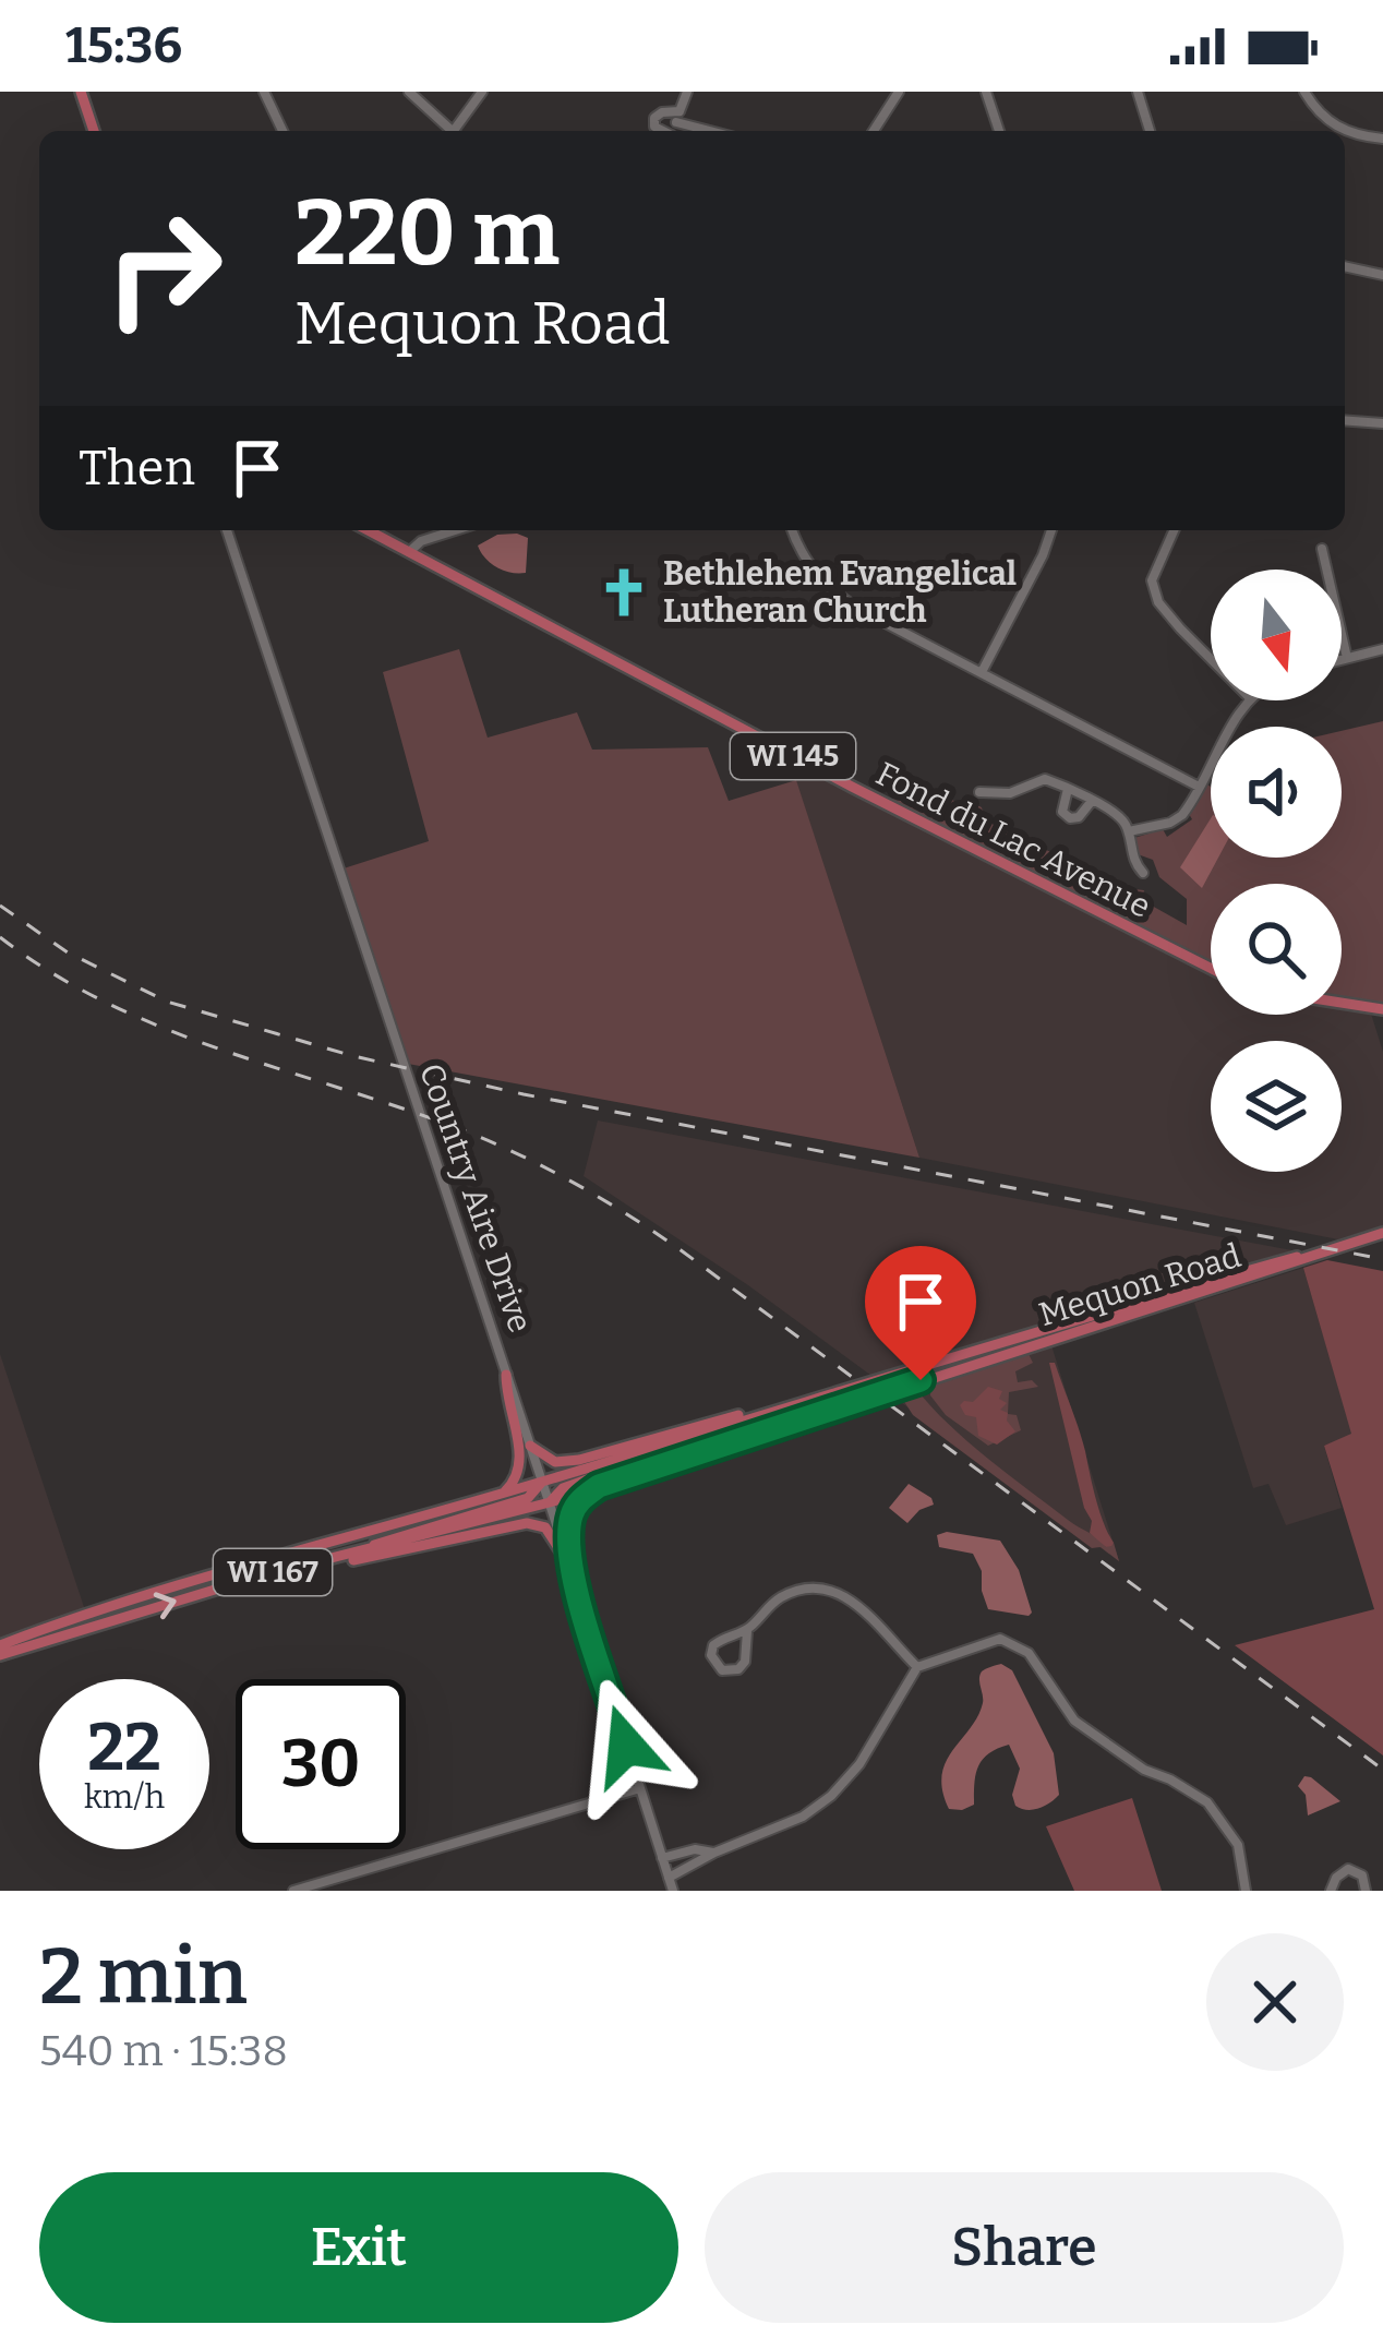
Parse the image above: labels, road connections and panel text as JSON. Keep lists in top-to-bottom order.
{
  "streets": {
    "main road": [
      "WI 145",
      "Fond du Lac Avenue",
      "Mequon Road",
      "WI 167"
    ],
    "street": ["Country Aire Drive"]
  },
  "crossings": [
    ["Country Aire Drive", "Mequon Road"]
  ],
  "places": {
    "church": ["Bethlehem Evangelical Lutheran Church"]
  },
  "north": "bottom",
  "page": {
    "status": "15:36",
    "turn": ["220 m", "Mequon Road"],
    "then": "Then",
    "speed": "22 km/h",
    "limit": "30",
    "heading": ["2 min", "540 m · 15:38"],
    "buttons": ["Exit", "Share"]
  }
}
